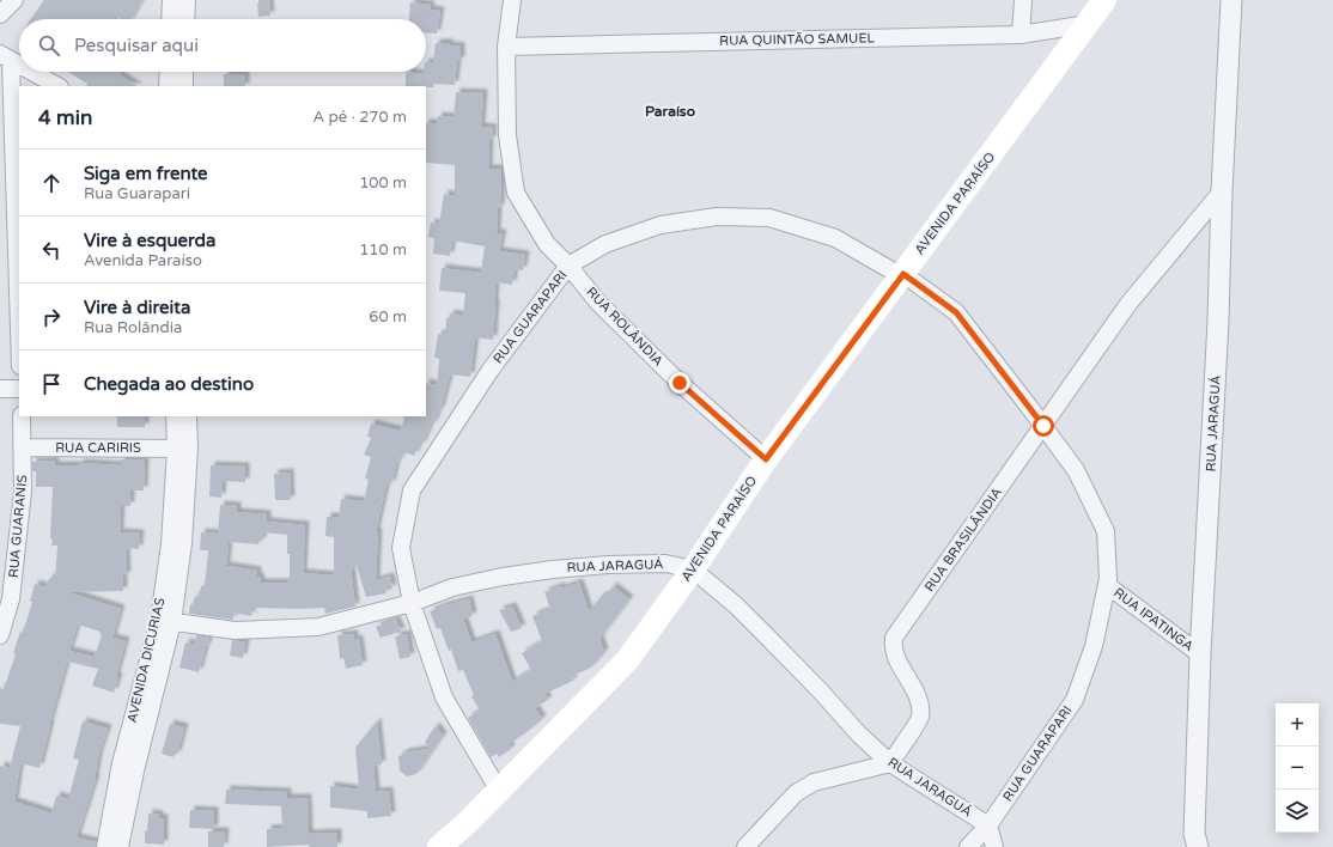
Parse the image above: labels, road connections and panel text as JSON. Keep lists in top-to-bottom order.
{
  "streets": {
    "main road": ["AVENIDA PARAÍSO"],
    "street": [
      "RUA QUINTÃO SAMUEL",
      "RUA GUARAPARI",
      "RUA ROLÂNDIA",
      "RUA JARAGUÁ",
      "RUA CARIRIS",
      "RUA GUARANIS",
      "RUA BRASILÂNDIA",
      "RUA IPATINGA",
      "AVENIDA DICURIAS"
    ]
  },
  "crossings": [
    ["RUA QUINTÃO SAMUEL", "AVENIDA PARAÍSO"],
    ["RUA QUINTÃO SAMUEL", "RUA ROLÂNDIA"],
    ["AVENIDA PARAÍSO", "RUA GUARAPARI"],
    ["AVENIDA PARAÍSO", "RUA ROLÂNDIA"],
    ["AVENIDA PARAÍSO", "RUA JARAGUÁ"],
    ["RUA GUARAPARI", "RUA ROLÂNDIA"],
    ["RUA GUARAPARI", "RUA JARAGUÁ"],
    ["RUA GUARAPARI", "RUA BRASILÂNDIA"],
    ["RUA GUARAPARI", "RUA IPATINGA"],
    ["RUA JARAGUÁ", "RUA BRASILÂNDIA"],
    ["RUA JARAGUÁ", "RUA IPATINGA"],
    ["RUA JARAGUÁ", "AVENIDA DICURIAS"],
    ["RUA CARIRIS", "RUA GUARANIS"],
    ["RUA CARIRIS", "AVENIDA DICURIAS"]
  ],
  "districts": ["Paraíso"],
  "page": {
    "search": "Pesquisar aqui",
    "heading": ["4 min", "A pé · 270 m"],
    "list": [
      ["Siga em frente", "Rua Guarapari", "100 m"],
      ["Vire à esquerda", "Avenida Paraíso", "110 m"],
      ["Vire à direita", "Rua Rolândia", "60 m"],
      "Chegada ao destino"
    ],
    "map_buttons": ["+", "−"]
  }
}
